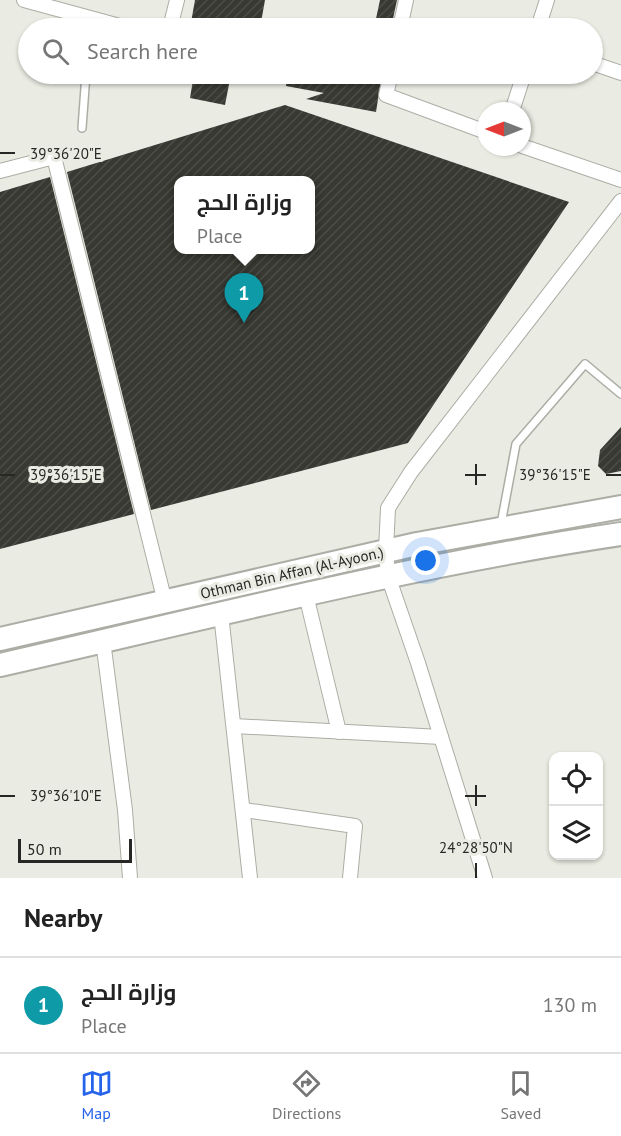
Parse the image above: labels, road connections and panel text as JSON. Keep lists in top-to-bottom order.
{
  "streets": {
    "main road": ["Othman Bin Affan (Al-Ayoon.)"]
  },
  "scale_bar": "50 m",
  "north": "left",
  "page": {
    "search": "Search here",
    "popup": ["وزارة الحج", "Place"],
    "pins": "1",
    "scale": "50 m",
    "heading": "Nearby",
    "list": [
      {
        "mark": "1",
        "name": "وزارة الحج",
        "note": "Place",
        "value": "130 m"
      }
    ],
    "nav": ["Map", "Directions", "Saved"]
  },
  "coordinates": [
    "39°36'20\"E",
    "39°36'15\"E",
    "39°36'10\"E",
    "24°28'50\"N"
  ]
}
